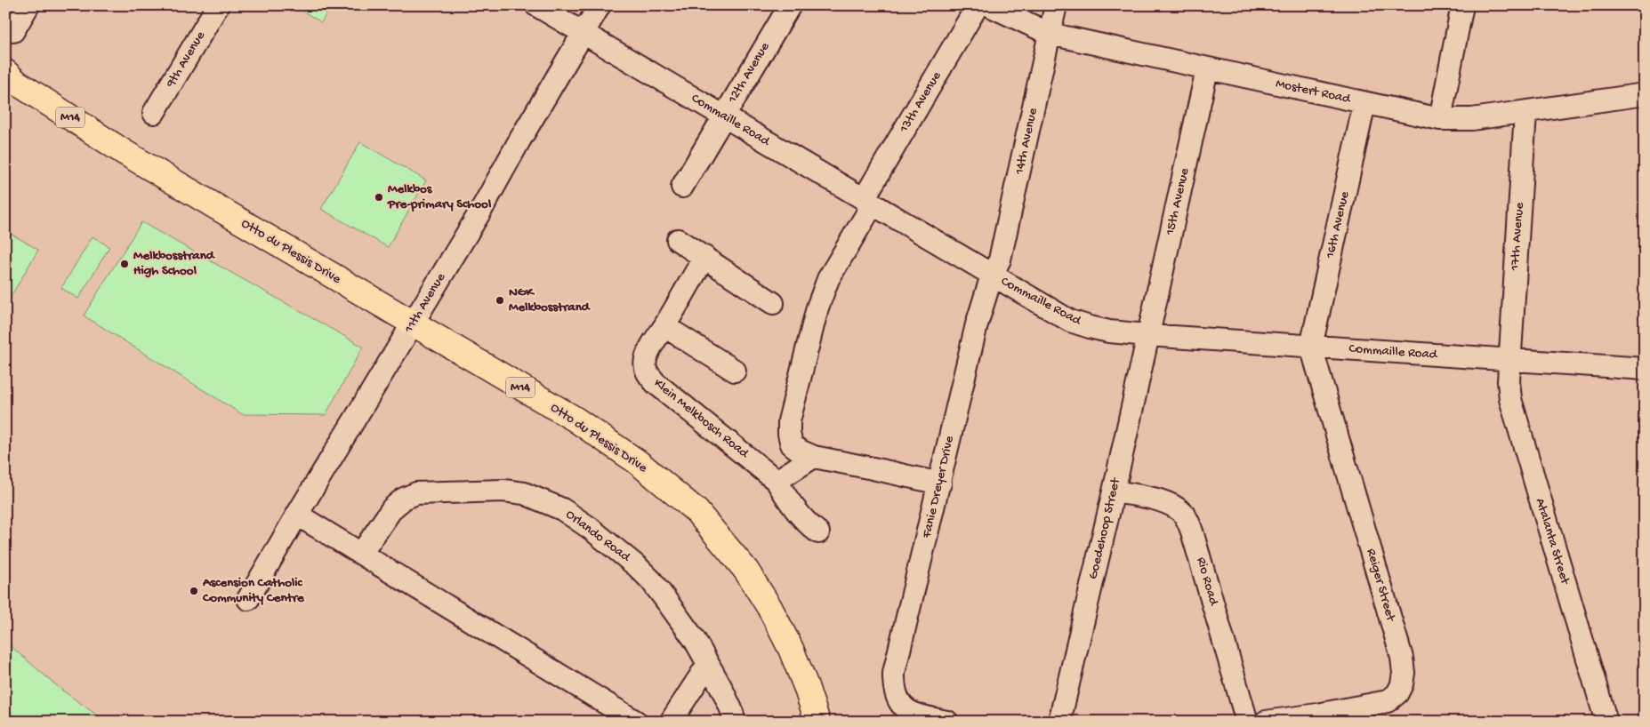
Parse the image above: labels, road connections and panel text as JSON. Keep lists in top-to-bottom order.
{
  "streets": {
    "main road": ["M14", "Otto du Plessis Drive"],
    "street": [
      "9th Avenue",
      "12th Avenue",
      "Mostert Road",
      "13th Avenue",
      "Commaille Road",
      "14th Avenue",
      "15th Avenue",
      "16th Avenue",
      "17th Avenue",
      "11th Avenue",
      "Klein Melkbosch Road",
      "Fanie Dreyer Drive",
      "Goedehoop Street",
      "Orlando Road",
      "Atalanta Street",
      "Rio Road",
      "Reiger Street"
    ]
  },
  "crossings": [
    ["12th Avenue", "Commaille Road"],
    ["Mostert Road", "14th Avenue"],
    ["Mostert Road", "15th Avenue"],
    ["Mostert Road", "16th Avenue"],
    ["Mostert Road", "17th Avenue"],
    ["13th Avenue", "Commaille Road"],
    ["Commaille Road", "14th Avenue"],
    ["Commaille Road", "15th Avenue"],
    ["Commaille Road", "16th Avenue"],
    ["Commaille Road", "17th Avenue"],
    ["Commaille Road", "11th Avenue"],
    ["Commaille Road", "Fanie Dreyer Drive"],
    ["Commaille Road", "Goedehoop Street"],
    ["Commaille Road", "Atalanta Street"],
    ["Commaille Road", "Reiger Street"],
    ["14th Avenue", "Fanie Dreyer Drive"],
    ["15th Avenue", "Goedehoop Street"],
    ["16th Avenue", "Reiger Street"],
    ["17th Avenue", "Atalanta Street"],
    ["Otto du Plessis Drive", "11th Avenue"],
    ["Goedehoop Street", "Rio Road"]
  ],
  "places": [
    "Melkbos Pre-primary School",
    "Melkbosstrand High School",
    "NGK Melkbosstrand",
    "Ascension Catholic Community Centre"
  ]
}
